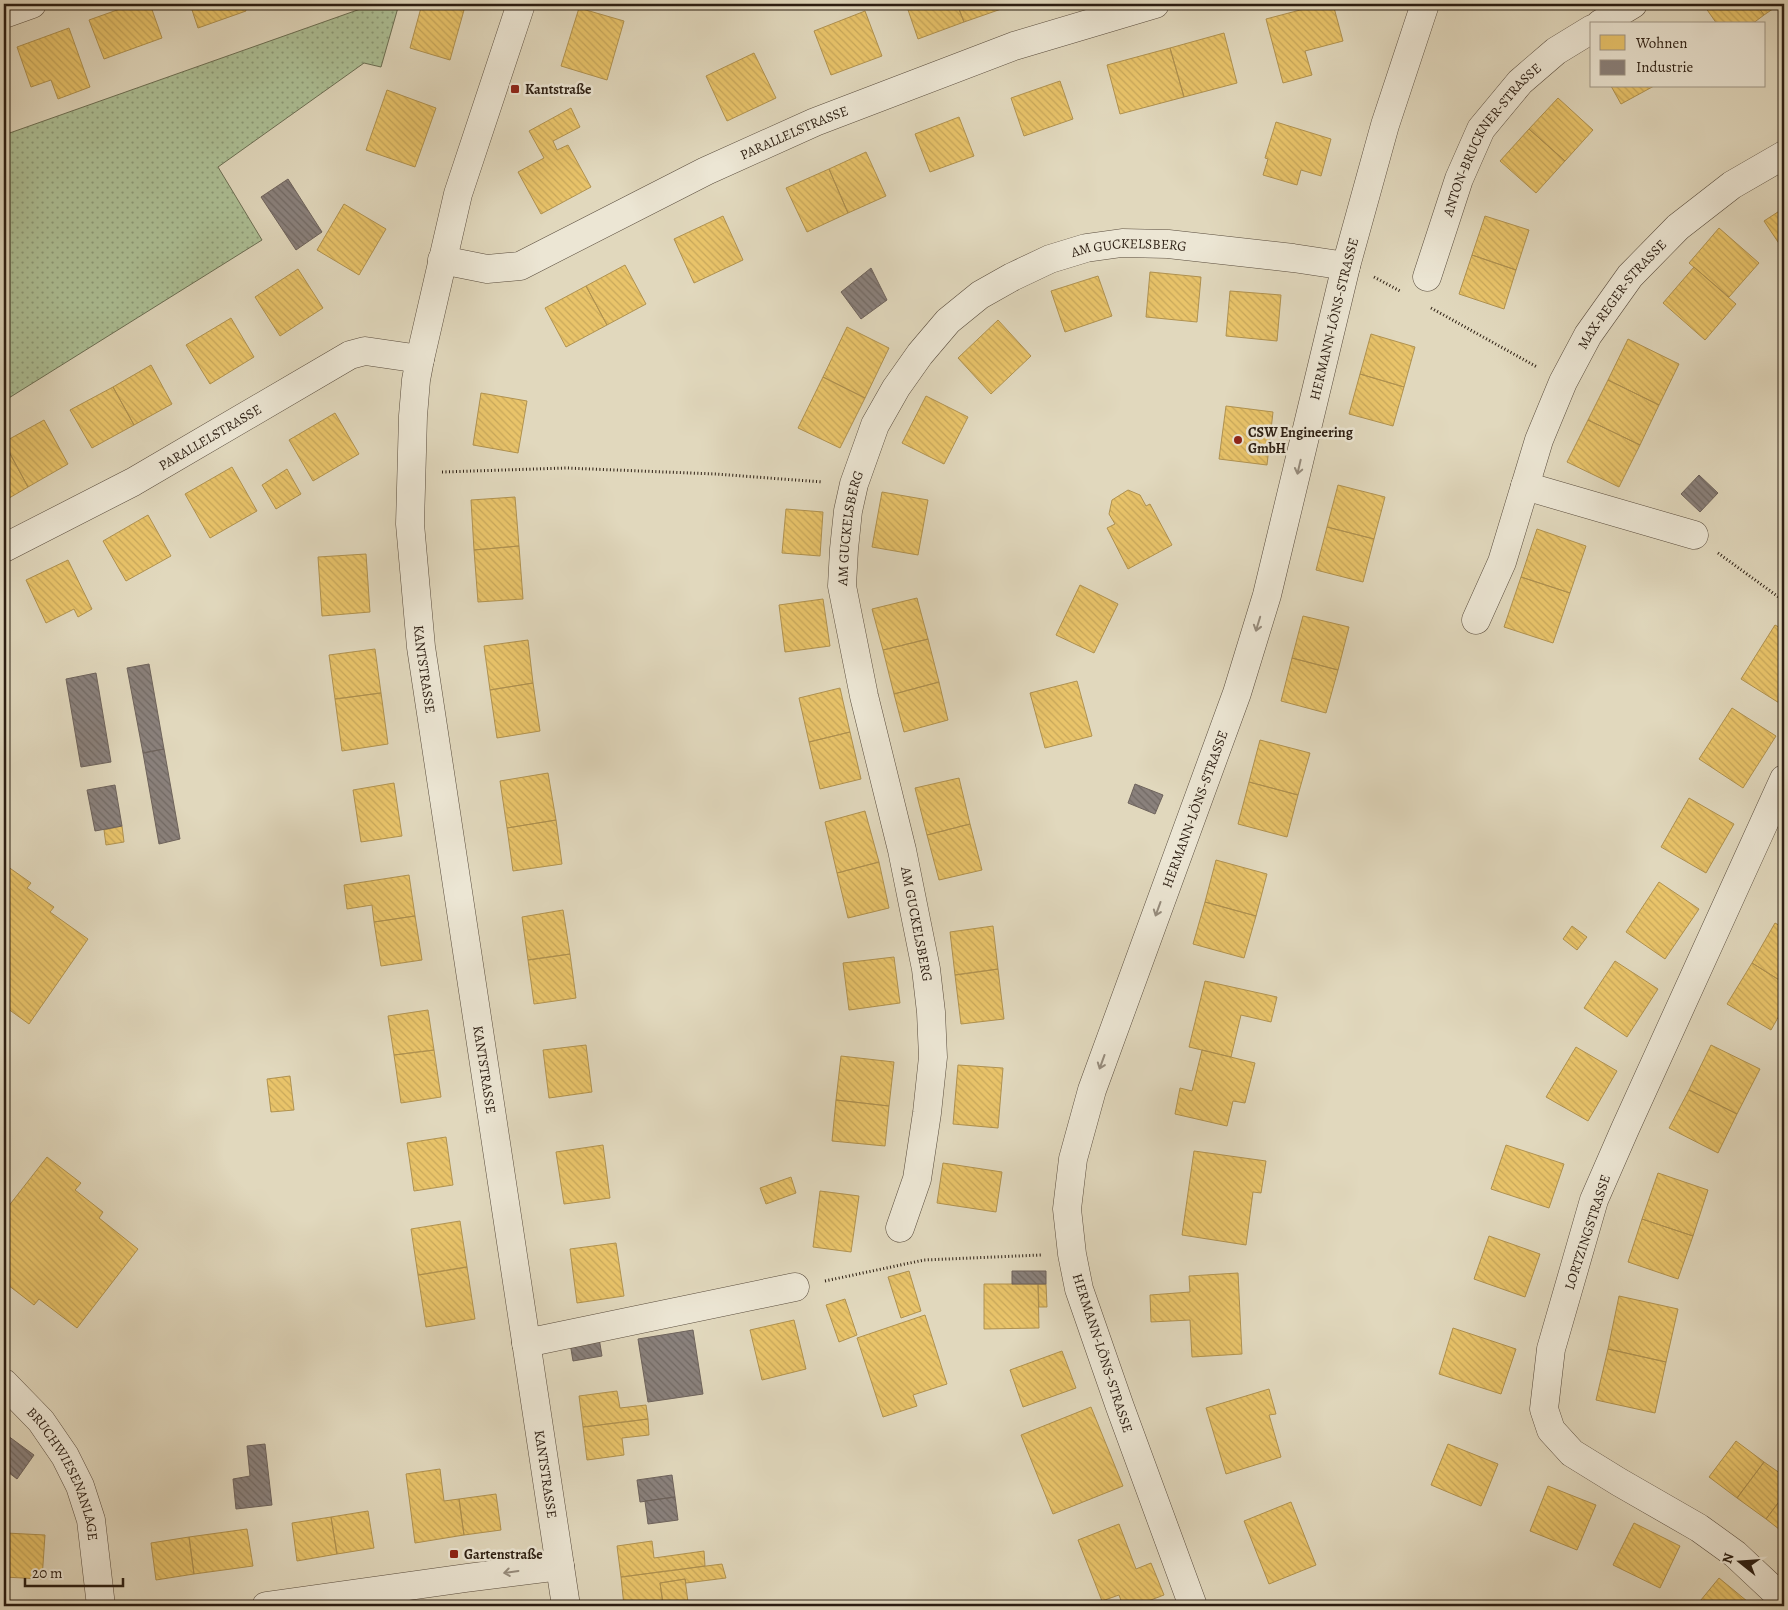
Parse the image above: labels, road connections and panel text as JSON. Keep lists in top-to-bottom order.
{
  "streets": {
    "street": [
      "PARALLELSTRASSE",
      "ANTON-BRUCKNER-STRASSE",
      "AM GUCKELSBERG",
      "MAX-REGER-STRASSE",
      "HERMANN-LÖNS-STRASSE",
      "KANTSTRASSE",
      "LORTZINGSTRASSE",
      "BRUCHWIESENANLAGE"
    ]
  },
  "crossings": [
    ["PARALLELSTRASSE", "KANTSTRASSE"],
    ["AM GUCKELSBERG", "HERMANN-LÖNS-STRASSE"]
  ],
  "one_way": ["HERMANN-LÖNS-STRASSE"],
  "places": {
    "transit": ["Kantstraße", "Gartenstraße"],
    "other": ["CSW Engineering GmbH"]
  },
  "legend": ["Wohnen", "Industrie"],
  "scale_bar": "20 m",
  "north": "left"
}
